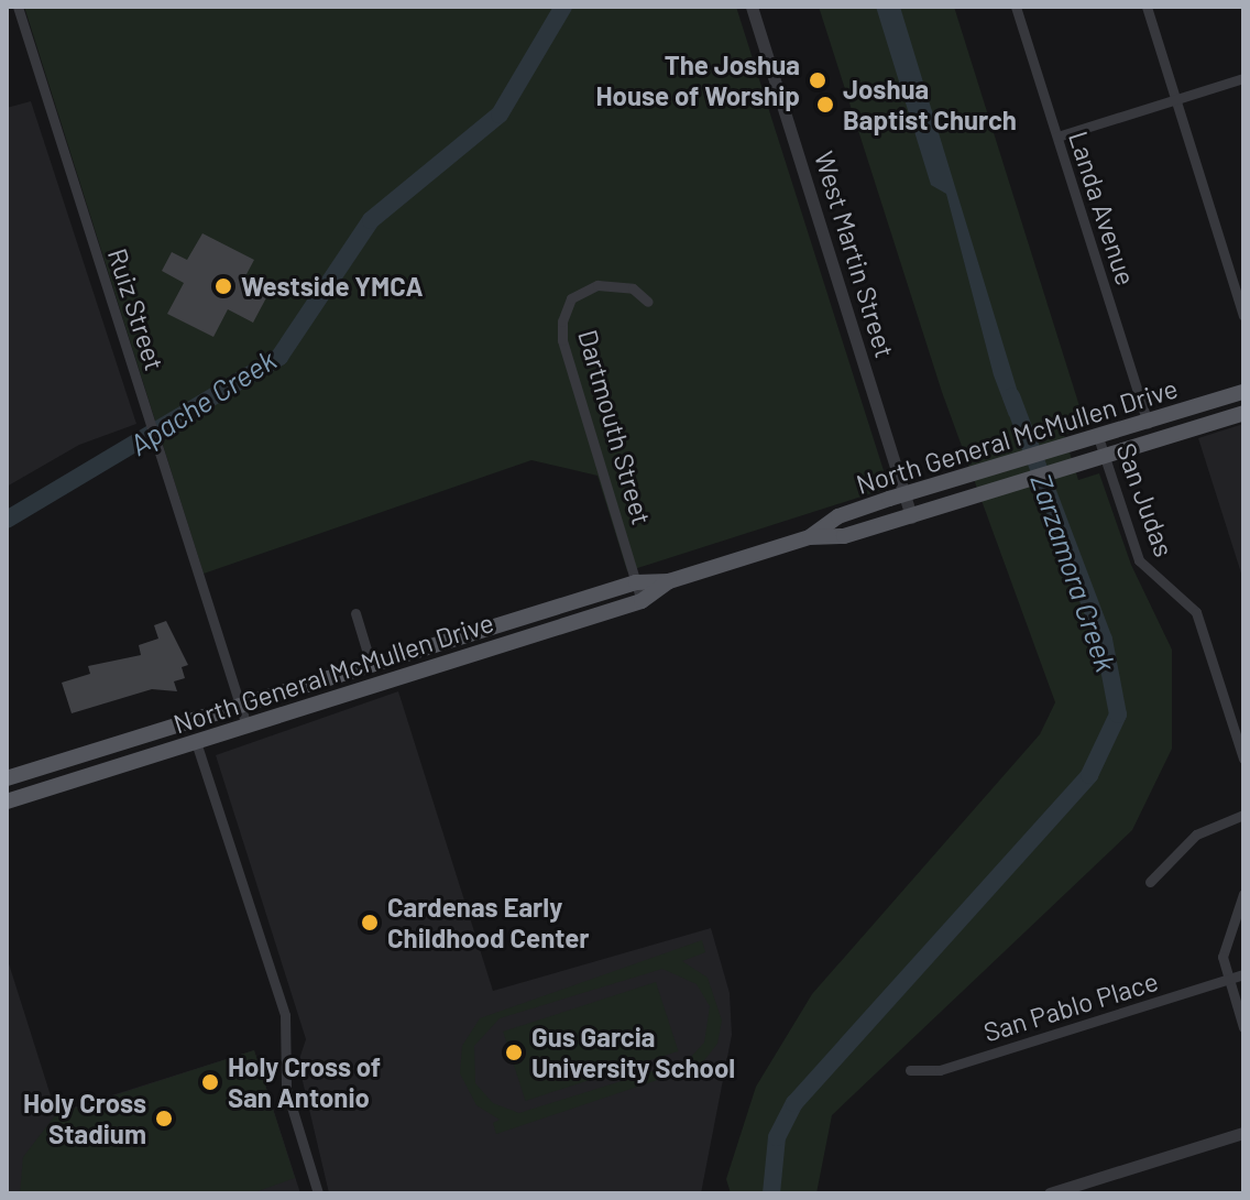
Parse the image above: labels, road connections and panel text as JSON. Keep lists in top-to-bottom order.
{
  "streets": {
    "main road": ["North General McMullen Drive"],
    "street": [
      "Landa Avenue",
      "West Martin Street",
      "Ruiz Street",
      "Dartmouth Street",
      "San Judas",
      "San Pablo Place"
    ]
  },
  "crossings": [
    ["Landa Avenue", "North General McMullen Drive"],
    ["West Martin Street", "North General McMullen Drive"],
    ["Ruiz Street", "North General McMullen Drive"],
    ["Dartmouth Street", "North General McMullen Drive"],
    ["North General McMullen Drive", "San Judas"]
  ],
  "water": ["Apache Creek", "Zarzamora Creek"],
  "places": [
    "The Joshua House of Worship",
    "Joshua Baptist Church",
    "Westside YMCA",
    "Cardenas Early Childhood Center",
    "Gus Garcia University School",
    "Holy Cross of San Antonio",
    "Holy Cross Stadium"
  ]
}
